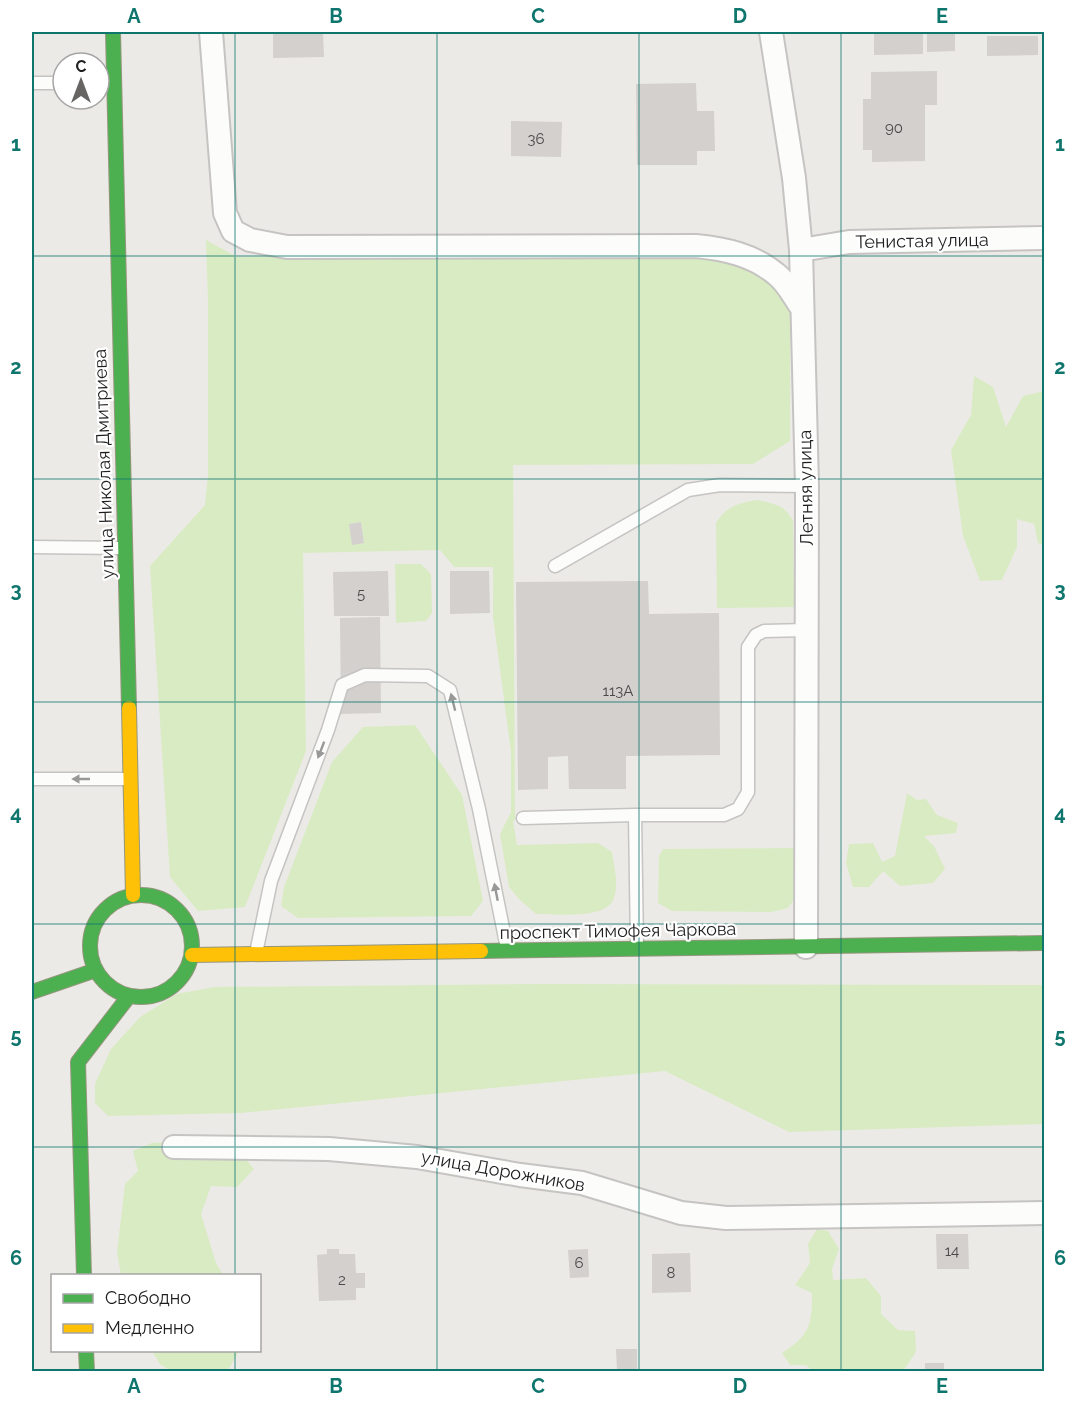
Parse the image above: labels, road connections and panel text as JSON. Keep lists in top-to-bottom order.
{
  "streets": {
    "main road": ["улица Николая Дмитриева", "проспект Тимофея Чаркова"],
    "street": ["Тенистая улица", "Летняя улица", "улица Дорожников"]
  },
  "crossings": [
    ["Тенистая улица", "Летняя улица"],
    ["улица Николая Дмитриева", "проспект Тимофея Чаркова"],
    ["Летняя улица", "проспект Тимофея Чаркова"]
  ],
  "house_numbers": [
    "90",
    "36",
    "5",
    "113А",
    "14",
    "6",
    "8",
    "2"
  ],
  "legend": ["Свободно", "Медленно"],
  "north": "top",
  "grid": {
    "columns": [
      "A",
      "B",
      "C",
      "D",
      "E"
    ],
    "rows": [
      "1",
      "2",
      "3",
      "4",
      "5",
      "6"
    ]
  }
}
